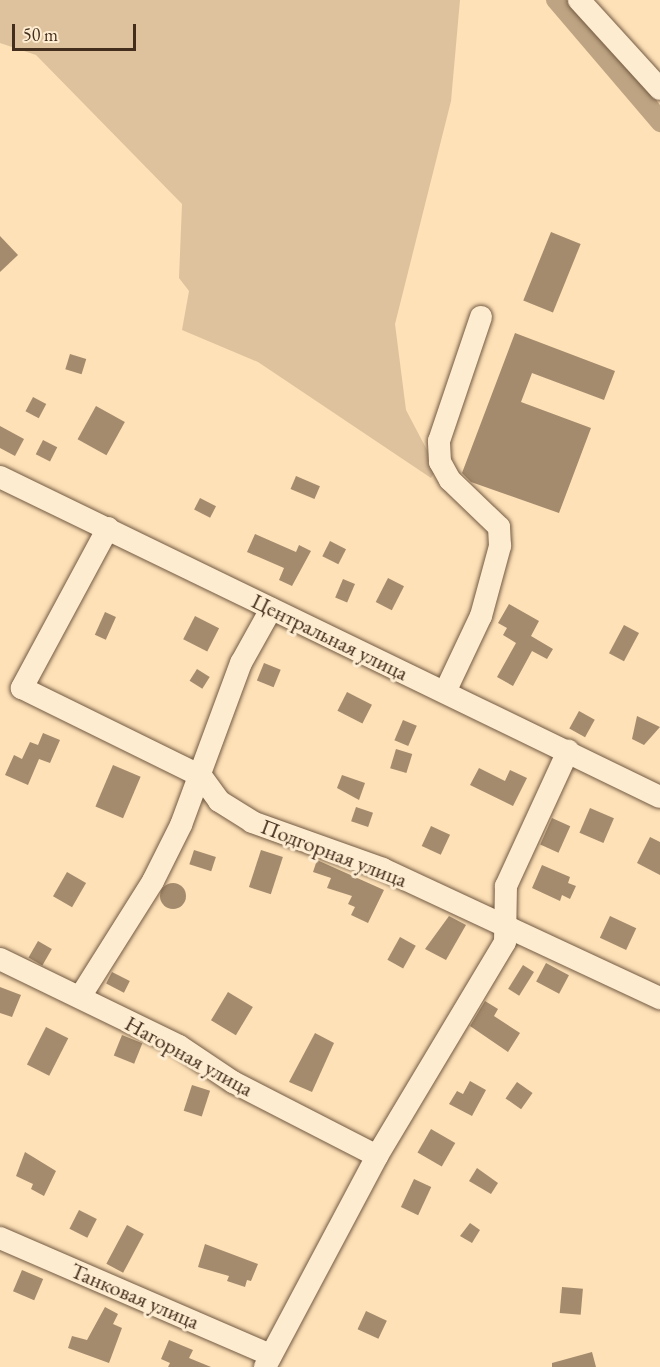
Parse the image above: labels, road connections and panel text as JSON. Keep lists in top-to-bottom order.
{
  "streets": {
    "street": [
      "Центральная улица",
      "Подгорная улица",
      "Нагорная улица",
      "Танковая улица"
    ]
  },
  "crossings": [
    ["Центральная улица", "Подгорная улица"]
  ],
  "scale_bar": "50 m"
}
